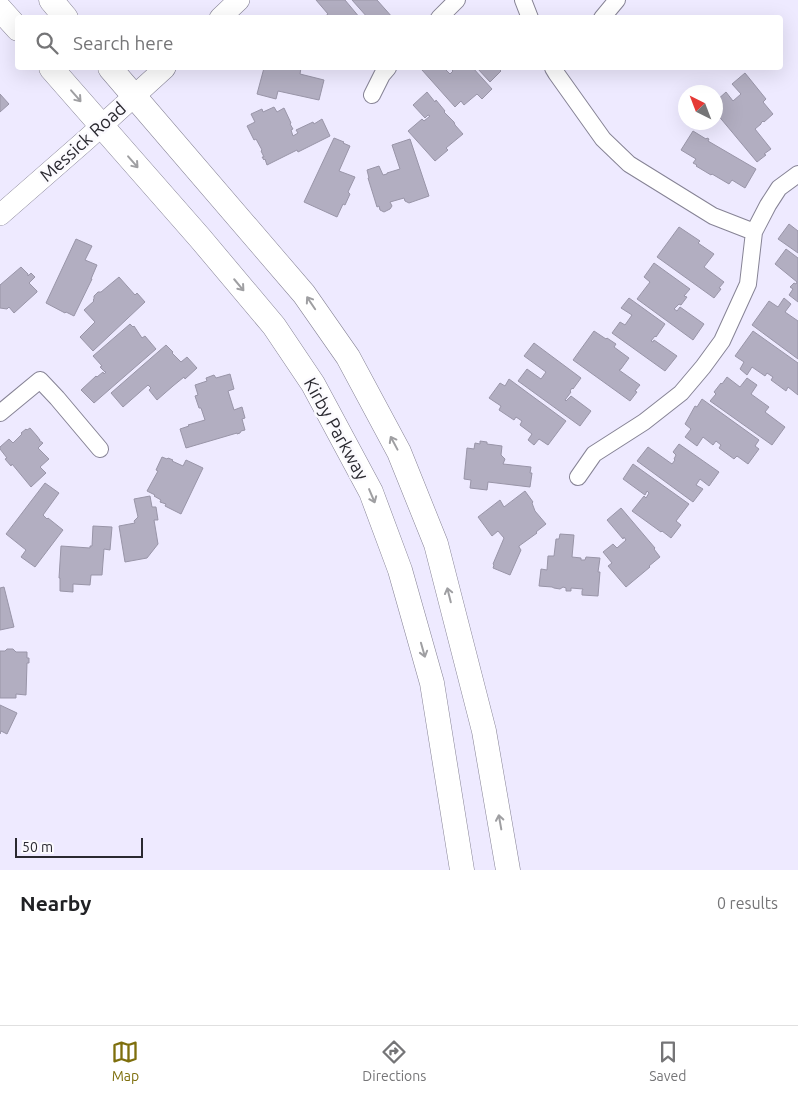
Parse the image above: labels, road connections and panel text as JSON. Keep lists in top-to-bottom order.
{
  "streets": {
    "main road": ["Kirby Parkway"],
    "street": ["Messick Road"]
  },
  "crossings": [
    ["Messick Road", "Kirby Parkway"]
  ],
  "scale_bar": "50 m",
  "north": "top left",
  "page": {
    "search": "Search here",
    "scale": "50 m",
    "heading": ["Nearby", "0 results"],
    "nav": ["Map", "Directions", "Saved"]
  }
}
